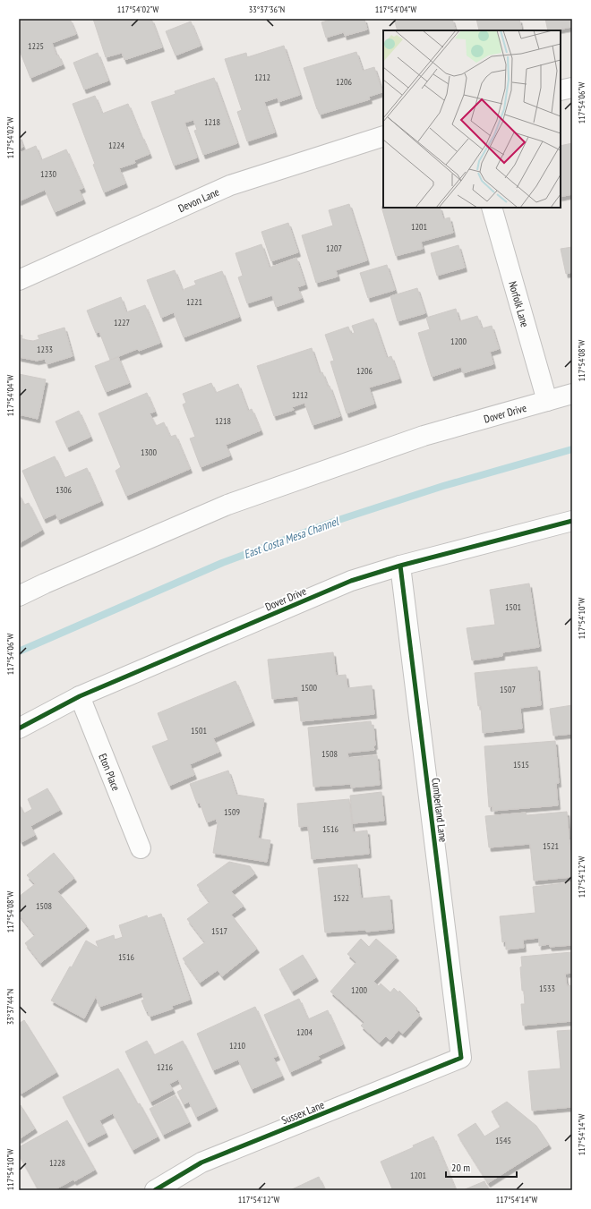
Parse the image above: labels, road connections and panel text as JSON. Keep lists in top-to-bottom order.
{
  "streets": {
    "street": [
      "Devon Lane",
      "Norfolk Lane",
      "Dover Drive",
      "Eton Place",
      "Cumberland Lane",
      "Sussex Lane"
    ]
  },
  "crossings": [
    ["Norfolk Lane", "Dover Drive"],
    ["Dover Drive", "Eton Place"],
    ["Dover Drive", "Cumberland Lane"],
    ["Cumberland Lane", "Sussex Lane"]
  ],
  "water": ["East Costa Mesa Channel"],
  "house_numbers": [
    "1225",
    "1212",
    "1206",
    "1218",
    "1224",
    "1230",
    "1201",
    "1207",
    "1221",
    "1227",
    "1200",
    "1233",
    "1206",
    "1212",
    "1218",
    "1300",
    "1306",
    "1501",
    "1500",
    "1507",
    "1501",
    "1508",
    "1515",
    "1509",
    "1516",
    "1521",
    "1522",
    "1508",
    "1517",
    "1516",
    "1533",
    "1200",
    "1204",
    "1210",
    "1216",
    "1545",
    "1228",
    "1201"
  ],
  "scale_bar": "20 m",
  "coordinates": [
    "117°54'02\"W",
    "33°37'36\"N",
    "117°54'04\"W",
    "117°54'06\"W",
    "117°54'08\"W",
    "117°54'10\"W",
    "117°54'12\"W",
    "33°37'44\"N",
    "117°54'14\"W"
  ]
}
